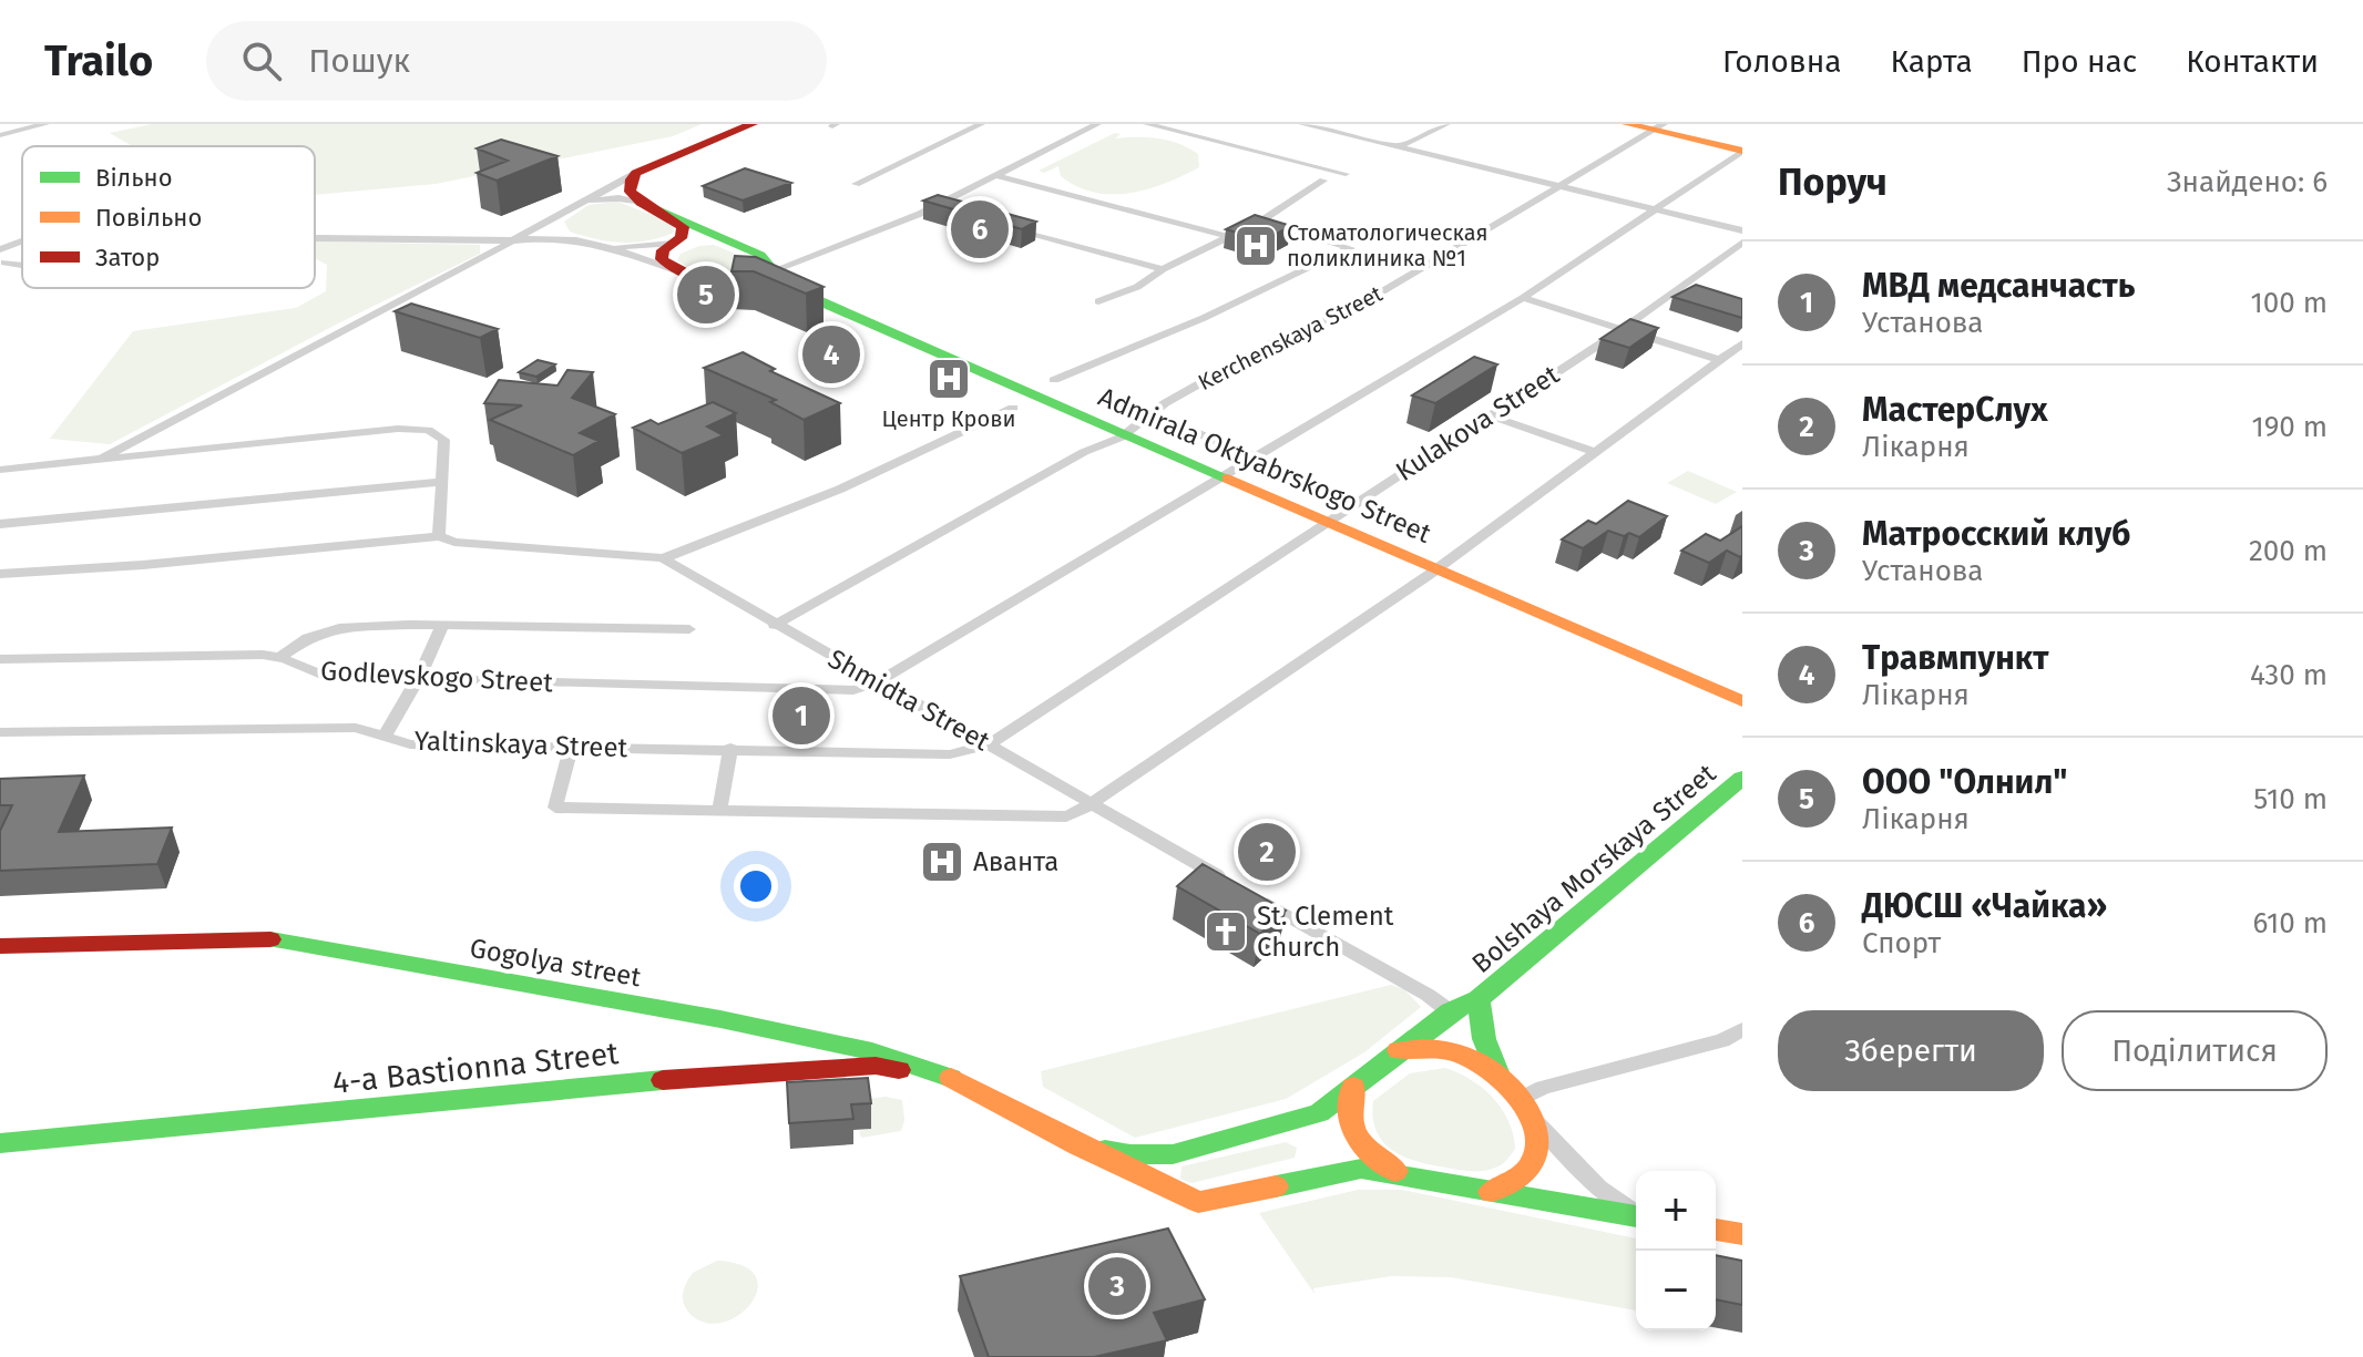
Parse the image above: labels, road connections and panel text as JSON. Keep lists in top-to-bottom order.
{
  "streets": {
    "main road": [
      "Admirala Oktyabrskogo Street",
      "Bolshaya Morskaya Street",
      "Gogolya street",
      "4-a Bastionna Street"
    ],
    "street": [
      "Kerchenskaya Street",
      "Kulakova Street",
      "Godlevskogo Street",
      "Shmidta Street",
      "Yaltinskaya Street"
    ]
  },
  "crossings": [
    ["Kerchenskaya Street", "Admirala Oktyabrskogo Street"],
    ["Kerchenskaya Street", "Shmidta Street"],
    ["Kulakova Street", "Admirala Oktyabrskogo Street"],
    ["Kulakova Street", "Shmidta Street"],
    ["Kulakova Street", "Yaltinskaya Street"],
    ["Godlevskogo Street", "Shmidta Street"],
    ["Shmidta Street", "Yaltinskaya Street"],
    ["Shmidta Street", "Bolshaya Morskaya Street"],
    ["Bolshaya Morskaya Street", "Gogolya street"],
    ["Gogolya street", "4-a Bastionna Street"]
  ],
  "places": {
    "hospital": ["Стоматологическая поликлиника №1", "Центр Крови", "Аванта"],
    "church": ["St. Clement Church"]
  },
  "legend": ["Вільно", "Повільно", "Затор"],
  "page": {
    "header": "Trailo",
    "search": "Пошук",
    "nav": [
      "Головна",
      "Карта",
      "Про нас",
      "Контакти"
    ],
    "heading": ["Поруч", "Знайдено: 6"],
    "pins": [
      "6",
      "5",
      "4",
      "1",
      "2",
      "3"
    ],
    "list": [
      {
        "mark": "1",
        "name": "МВД медсанчасть",
        "note": "Установа",
        "value": "100 m"
      },
      {
        "mark": "2",
        "name": "МастерСлух",
        "note": "Лікарня",
        "value": "190 m"
      },
      {
        "mark": "3",
        "name": "Матросский клуб",
        "note": "Установа",
        "value": "200 m"
      },
      {
        "mark": "4",
        "name": "Травмпункт",
        "note": "Лікарня",
        "value": "430 m"
      },
      {
        "mark": "5",
        "name": "ООО \"Олнил\"",
        "note": "Лікарня",
        "value": "510 m"
      },
      {
        "mark": "6",
        "name": "ДЮСШ «Чайка»",
        "note": "Спорт",
        "value": "610 m"
      }
    ],
    "buttons": ["Зберегти", "Поділитися"],
    "map_buttons": ["+", "−"]
  }
}
